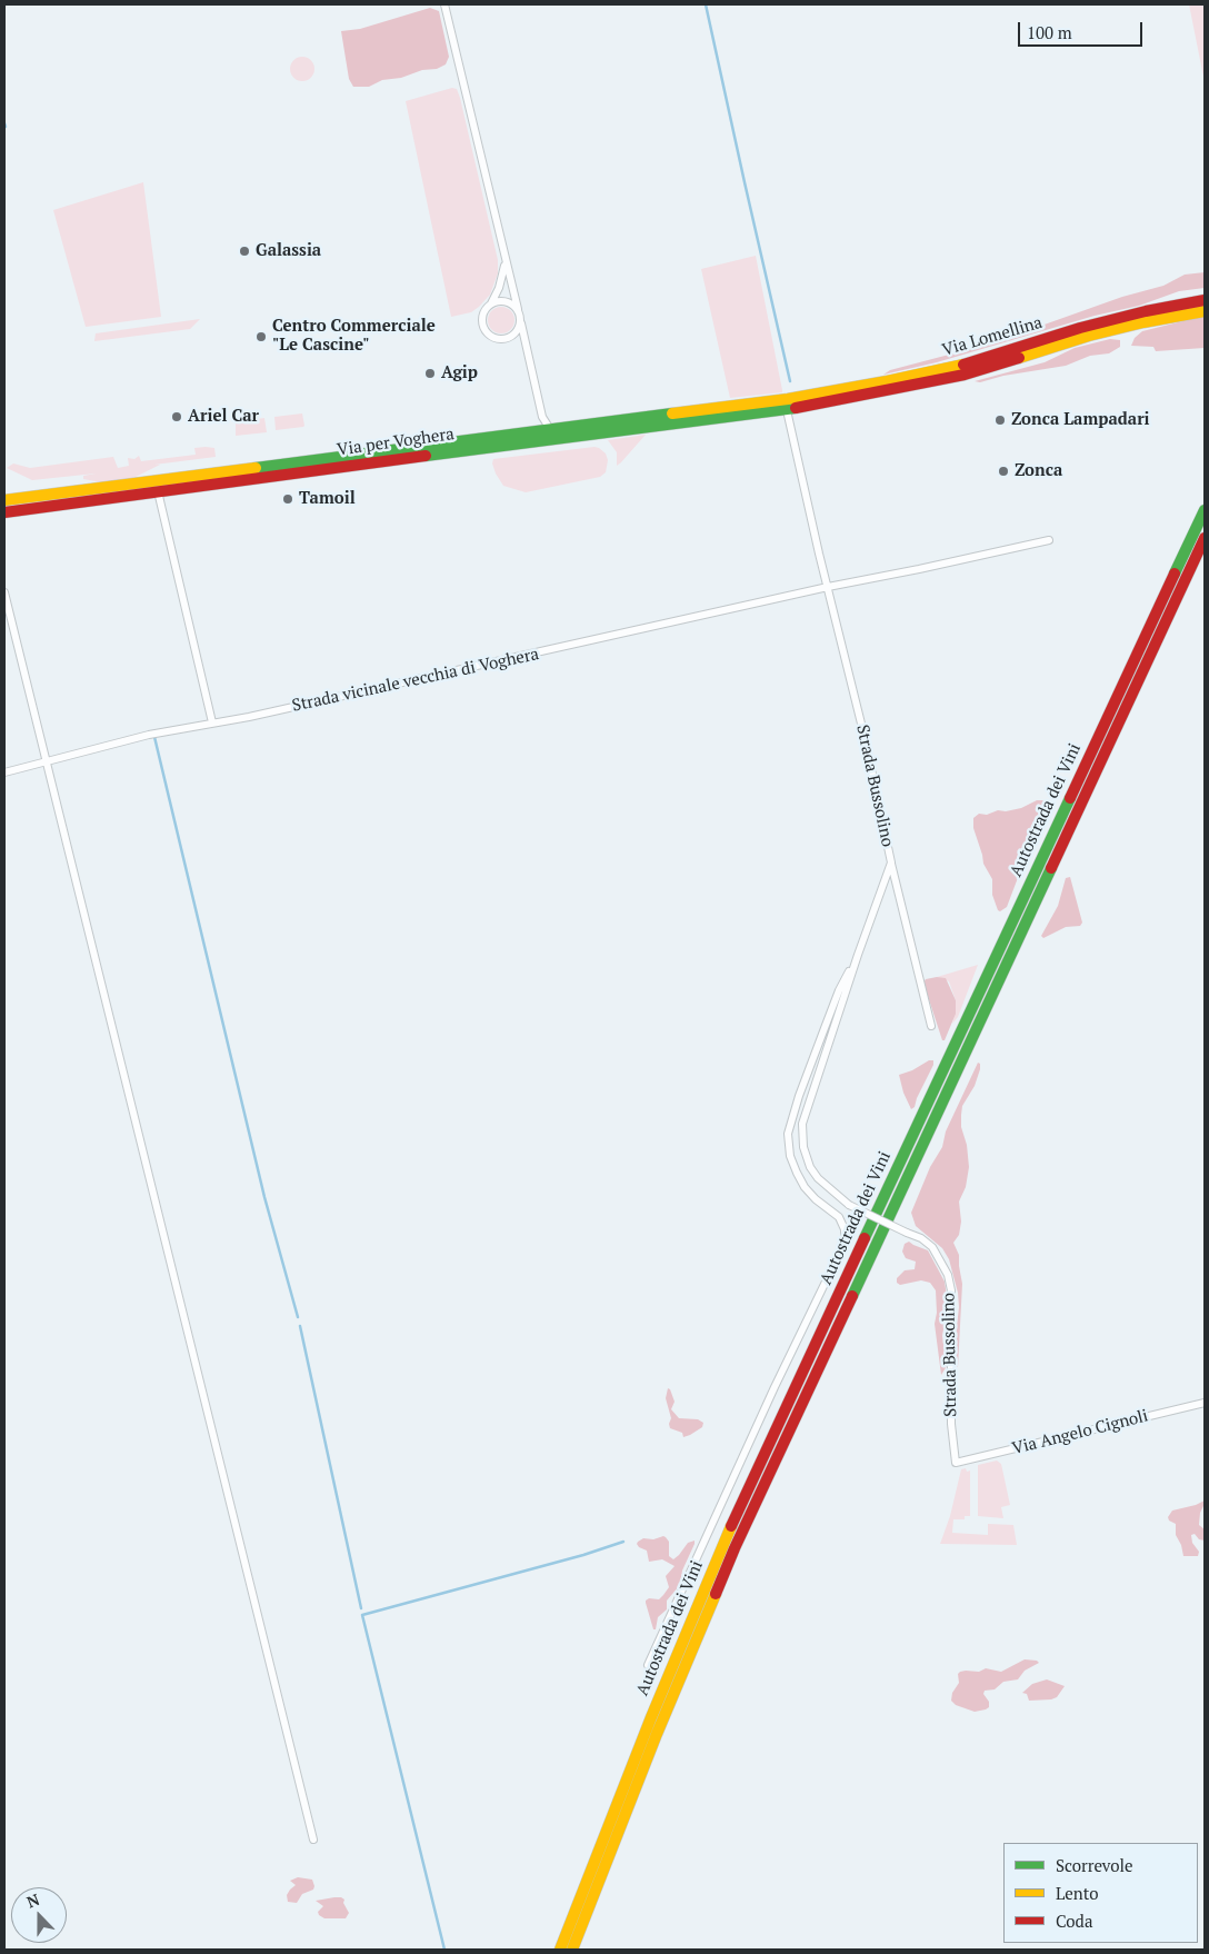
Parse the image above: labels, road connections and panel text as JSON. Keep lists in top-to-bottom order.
{
  "streets": {
    "main road": ["Via Lomellina", "Via per Voghera", "Autostrada dei Vini"],
    "street": ["Strada vicinale vecchia di Voghera", "Strada Bussolino", "Via Angelo Cignoli"]
  },
  "crossings": [
    ["Via Lomellina", "Via per Voghera"],
    ["Via Lomellina", "Strada Bussolino"],
    ["Via per Voghera", "Strada Bussolino"],
    ["Strada vicinale vecchia di Voghera", "Strada Bussolino"],
    ["Strada Bussolino", "Via Angelo Cignoli"]
  ],
  "places": [
    "Galassia",
    "Centro Commerciale \"Le Cascine\"",
    "Agip",
    "Ariel Car",
    "Zonca Lampadari",
    "Zonca",
    "Tamoil"
  ],
  "legend": ["Scorrevole", "Lento", "Coda"],
  "scale_bar": "100 m",
  "north": "top"
}
